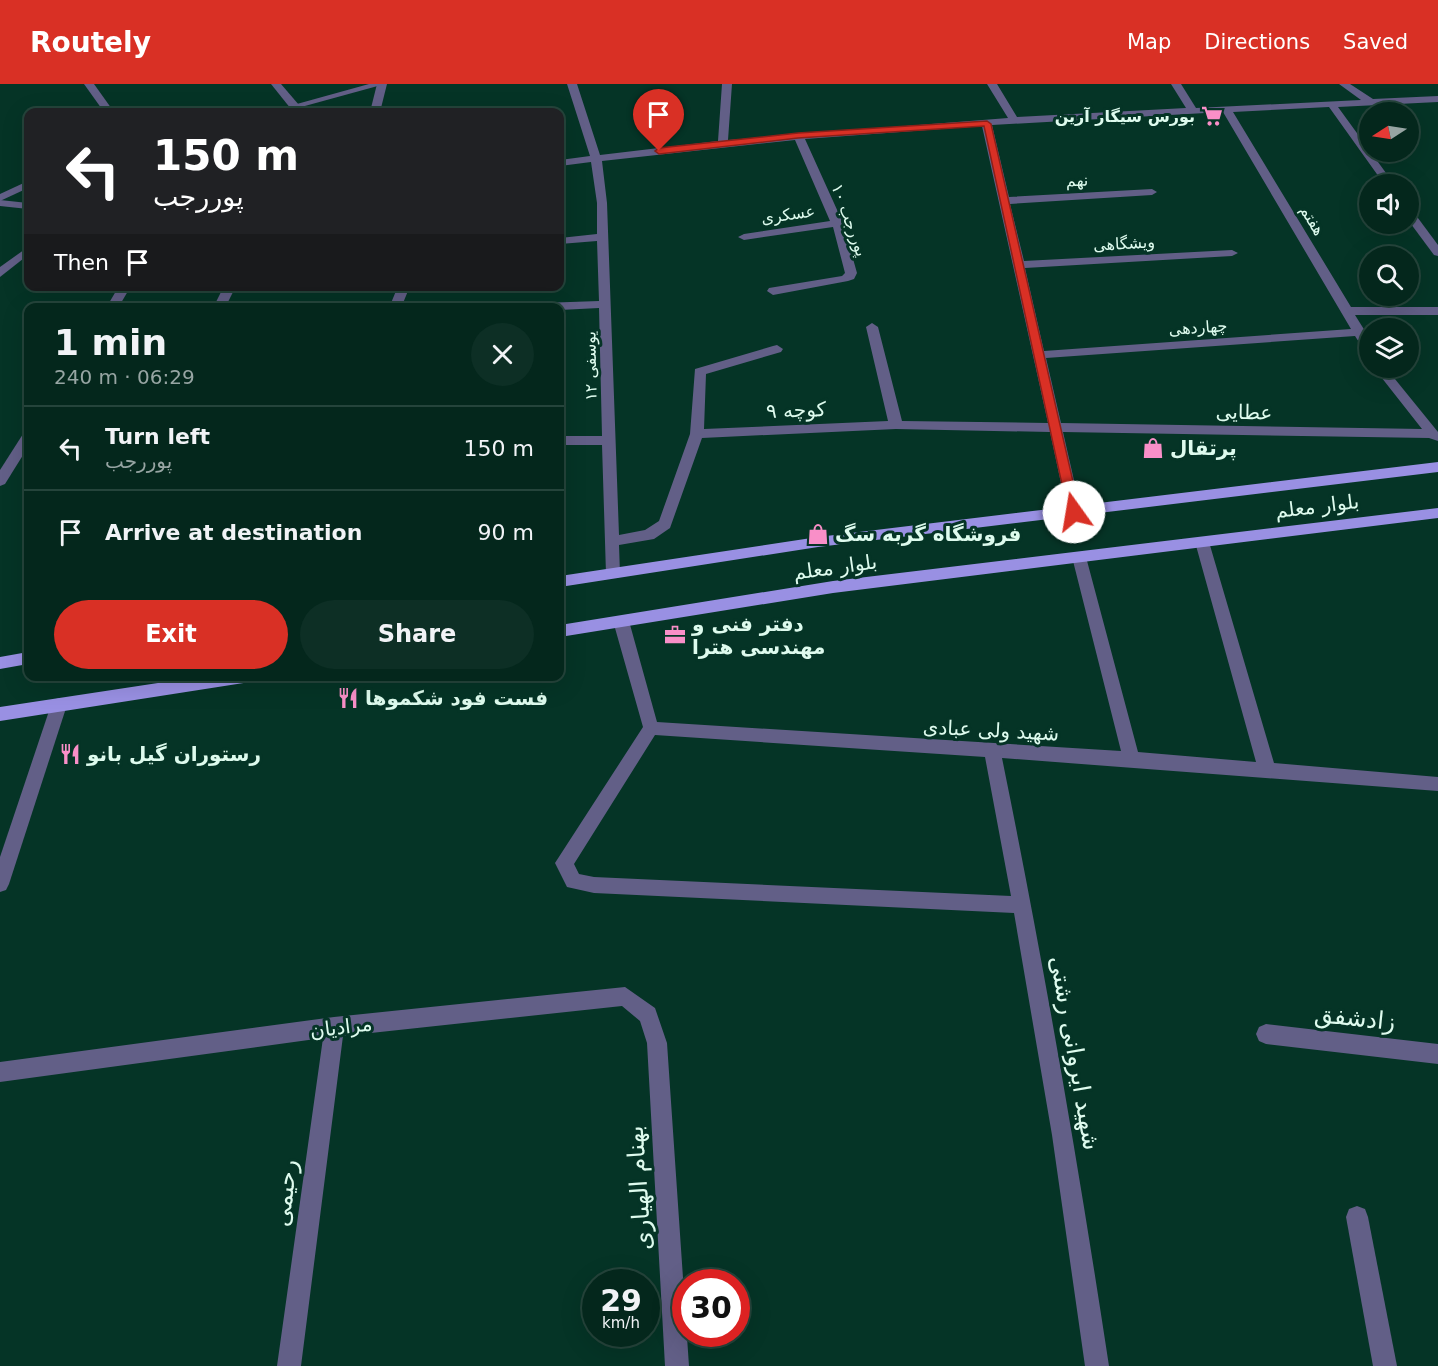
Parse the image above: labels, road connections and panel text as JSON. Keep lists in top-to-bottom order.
{
  "streets": {
    "main road": ["بلوار معلم"],
    "street": [
      "نهم",
      "عسکری",
      "پوررجب ۱۰",
      "هفتم",
      "ویشگاهی",
      "چهاردهی",
      "یوسفی ۱۲",
      "کوچه ۹",
      "عطایی",
      "شهید ولی عبادی",
      "زادشفق",
      "مرادیان",
      "شهید ایروانی رشتی",
      "بهنام الهیاری",
      "رحیمی"
    ]
  },
  "crossings": [
    ["عسکری", "پوررجب ۱۰"],
    ["هفتم", "چهاردهی"],
    ["یوسفی ۱۲", "بلوار معلم"],
    ["کوچه ۹", "عطایی"],
    ["شهید ولی عبادی", "شهید ایروانی رشتی"],
    ["مرادیان", "بهنام الهیاری"],
    ["مرادیان", "رحیمی"]
  ],
  "places": {
    "supermarket": ["بورس سیگار آرین"],
    "shop": ["پرتقال", "فروشگاه گربه سگ"],
    "office": ["دفتر فنی و مهندسی هترا"],
    "restaurant": ["فست فود شکموها", "رستوران گیل بانو"]
  },
  "north": "left",
  "page": {
    "header": "Routely",
    "nav": ["Map", "Directions", "Saved"],
    "turn": ["150 m", "پوررجب"],
    "then": "Then",
    "heading": ["1 min", "240 m · 06:29"],
    "list": [
      {
        "name": "Turn left",
        "note": "پوررجب",
        "value": "150 m"
      },
      {
        "name": "Arrive at destination",
        "value": "90 m"
      }
    ],
    "buttons": ["Exit", "Share"],
    "speed": "29 km/h",
    "limit": "30"
  }
}
